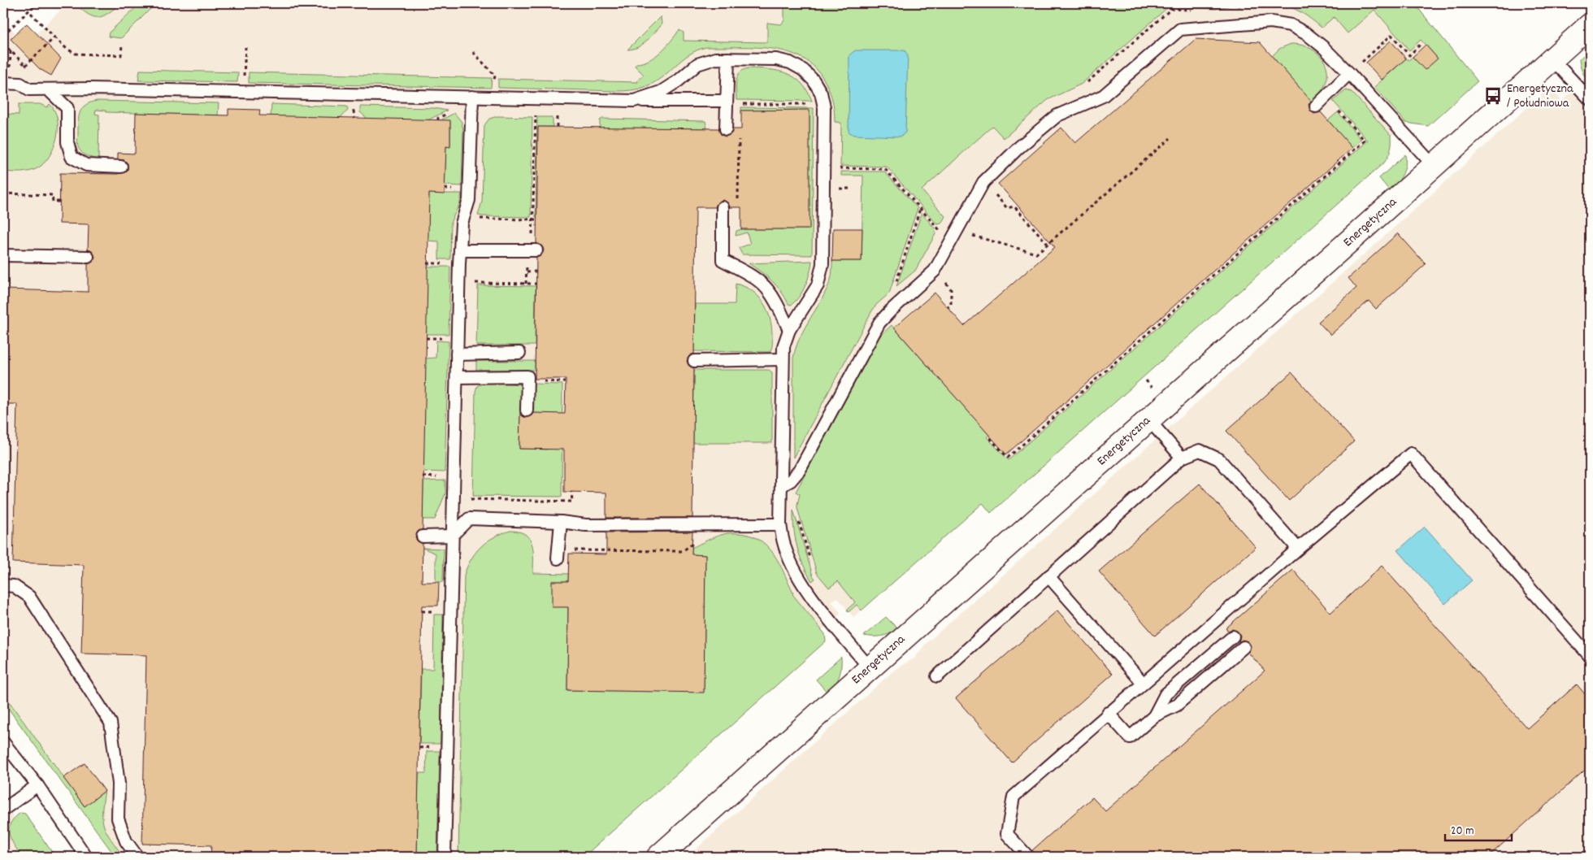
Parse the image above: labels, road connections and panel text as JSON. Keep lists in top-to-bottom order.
{
  "streets": {
    "street": ["Energetyczna"]
  },
  "places": {
    "bus stop": ["Energetyczna / Południowa"]
  },
  "scale_bar": "20 m"
}
